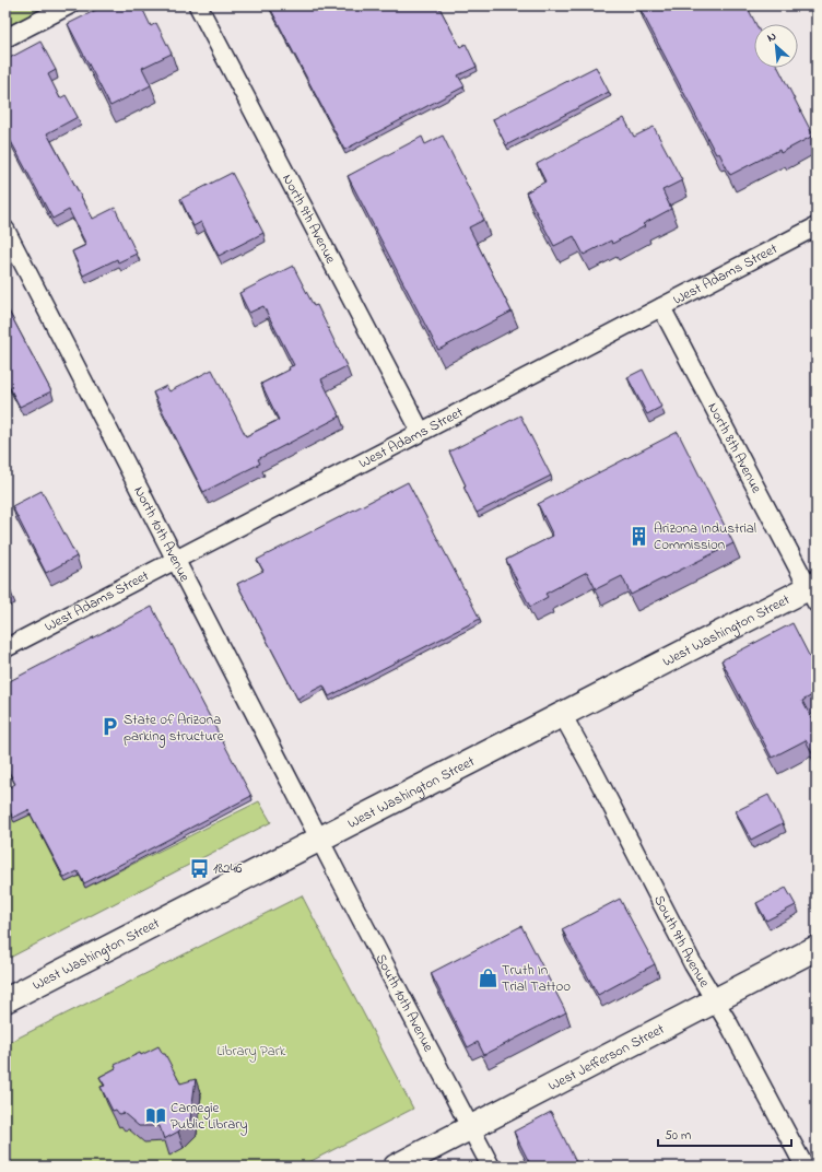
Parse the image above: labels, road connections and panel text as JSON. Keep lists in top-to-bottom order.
{
  "streets": {
    "main road": ["West Washington Street", "West Jefferson Street"],
    "street": [
      "North 9th Avenue",
      "West Adams Street",
      "North 8th Avenue",
      "North 10th Avenue",
      "South 9th Avenue",
      "South 10th Avenue"
    ]
  },
  "crossings": [
    ["North 9th Avenue", "West Adams Street"],
    ["West Adams Street", "North 8th Avenue"],
    ["West Adams Street", "North 10th Avenue"],
    ["North 8th Avenue", "West Washington Street"],
    ["North 10th Avenue", "West Washington Street"],
    ["North 10th Avenue", "South 10th Avenue"],
    ["West Washington Street", "South 9th Avenue"],
    ["West Washington Street", "South 10th Avenue"],
    ["South 9th Avenue", "West Jefferson Street"],
    ["South 10th Avenue", "West Jefferson Street"]
  ],
  "parks": ["Library Park"],
  "places": {
    "building": ["Arizona Industrial Commission"],
    "parking": ["State of Arizona parking structure"],
    "bus stop": ["18246"],
    "shop": ["Truth In Trial Tattoo"],
    "library": ["Carnegie Public Library"]
  },
  "scale_bar": "50 m",
  "north": "top left"
}
